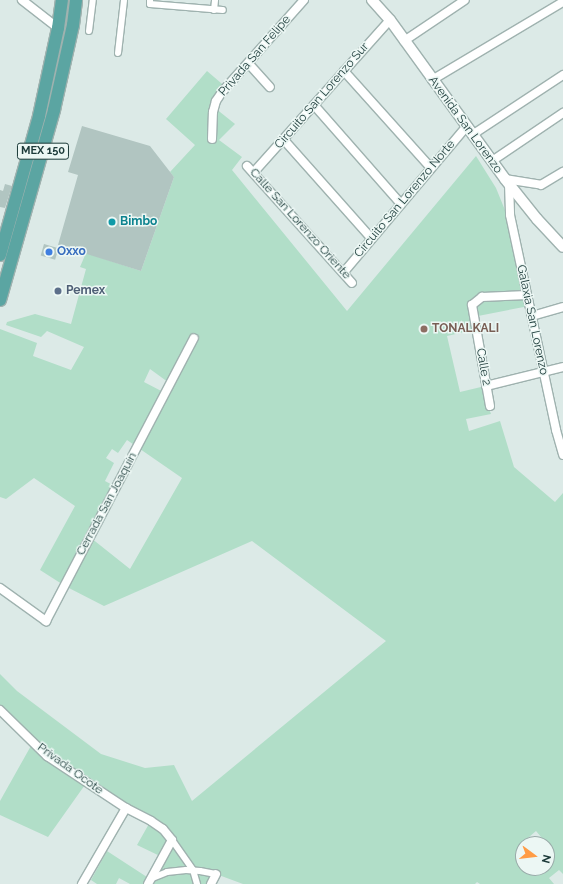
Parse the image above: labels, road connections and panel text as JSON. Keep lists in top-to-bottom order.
{
  "streets": {
    "main road": ["MEX 150"],
    "street": [
      "Privada San Felipe",
      "Circuito San Lorenzo Sur",
      "Avenida San Lorenzo",
      "Circuito San Lorenzo Norte",
      "Calle San Lorenzo Oriente",
      "Galaxia San Lorenzo",
      "Calle 2",
      "Cerrada San Joaquín",
      "Privada Ocote"
    ]
  },
  "crossings": [
    ["Circuito San Lorenzo Sur", "Avenida San Lorenzo"],
    ["Circuito San Lorenzo Sur", "Calle San Lorenzo Oriente"],
    ["Avenida San Lorenzo", "Circuito San Lorenzo Norte"],
    ["Avenida San Lorenzo", "Galaxia San Lorenzo"],
    ["Circuito San Lorenzo Norte", "Calle San Lorenzo Oriente"],
    ["Galaxia San Lorenzo", "Calle 2"]
  ],
  "places": [
    "Bimbo",
    "Oxxo",
    "Pemex",
    "TONALKALI"
  ],
  "north": "right"
}
